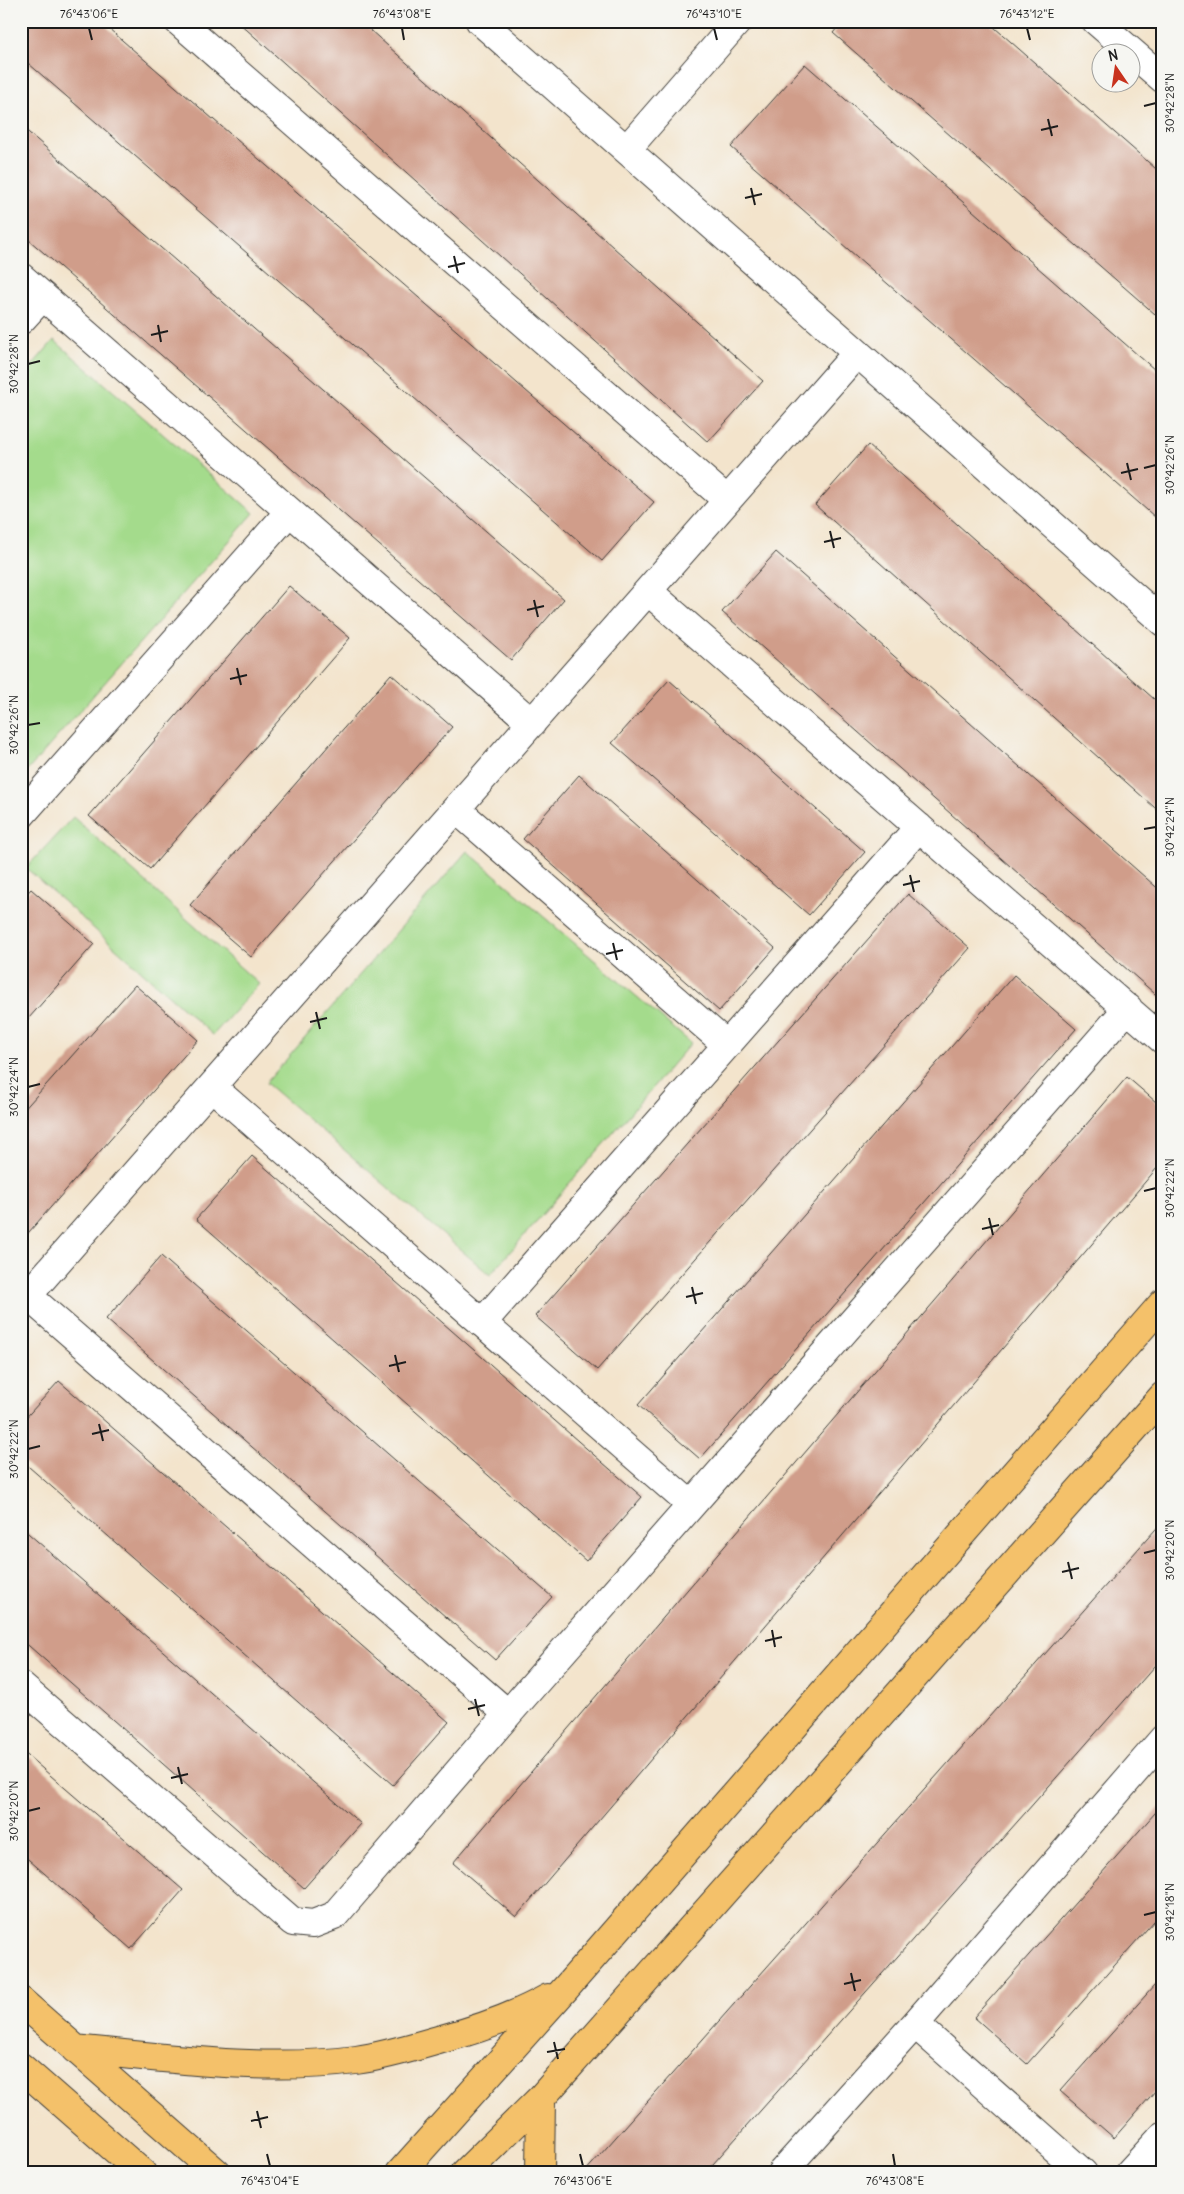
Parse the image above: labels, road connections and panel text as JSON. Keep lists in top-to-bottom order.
{
  "north": "top",
  "coordinates": [
    "76°43'06\"E",
    "76°43'08\"E",
    "76°43'10\"E",
    "76°43'12\"E",
    "30°42'28\"N",
    "30°42'26\"N",
    "30°42'24\"N",
    "30°42'22\"N",
    "30°42'20\"N",
    "30°42'18\"N",
    "76°43'04\"E"
  ]
}
